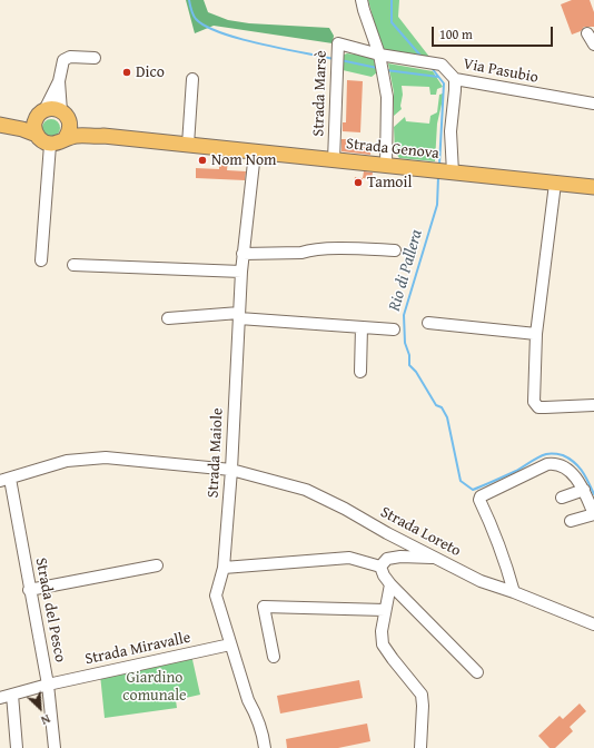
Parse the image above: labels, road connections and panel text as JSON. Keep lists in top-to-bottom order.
{
  "streets": {
    "main road": ["Strada Genova"],
    "street": [
      "Via Pasubio",
      "Strada Marsè",
      "Strada Maiole",
      "Strada Loreto",
      "Strada del Pesco",
      "Strada Miravalle"
    ]
  },
  "crossings": [
    ["Via Pasubio", "Strada Marsè"],
    ["Strada Marsè", "Strada Genova"],
    ["Strada Genova", "Strada Maiole"],
    ["Strada Maiole", "Strada Loreto"],
    ["Strada Maiole", "Strada Miravalle"],
    ["Strada Loreto", "Strada del Pesco"],
    ["Strada del Pesco", "Strada Miravalle"]
  ],
  "water": ["Rio di Pallera"],
  "parks": ["Giardino comunale"],
  "places": ["Dico", "Nom Nom", "Tamoil"],
  "scale_bar": "100 m",
  "north": "bottom right"
}
